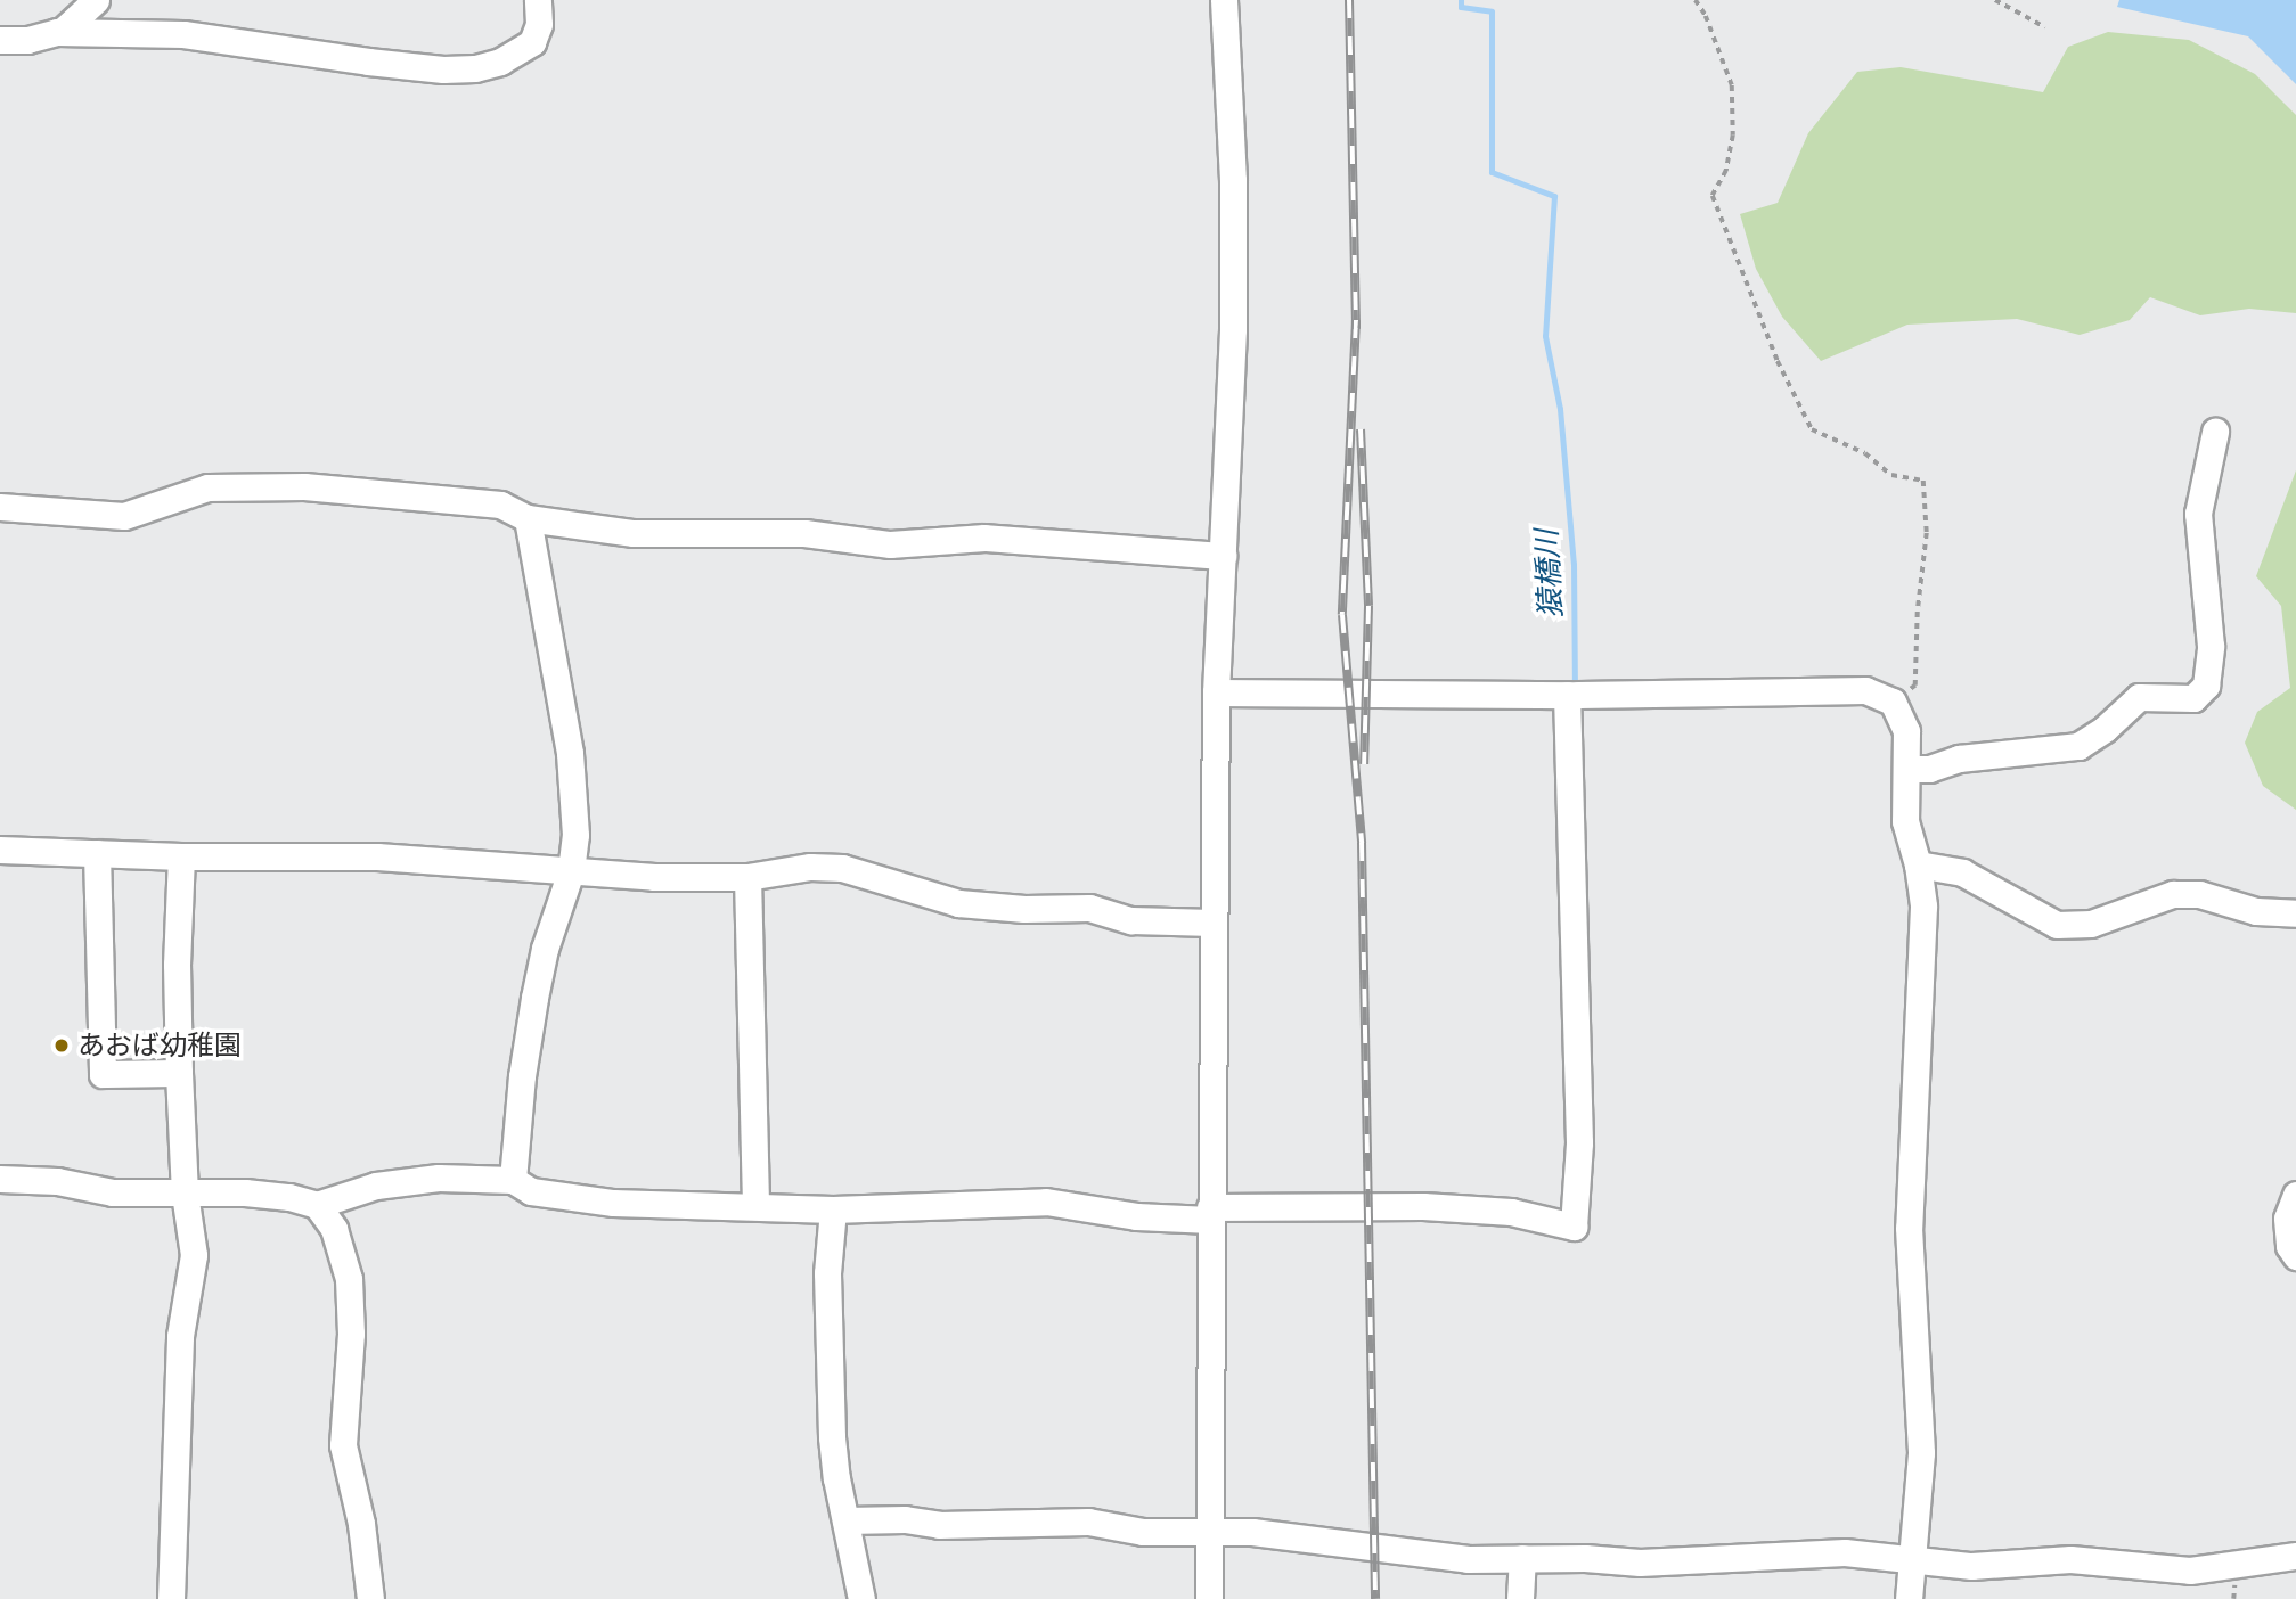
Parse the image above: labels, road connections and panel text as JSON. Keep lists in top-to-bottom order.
{
  "water": ["猿橋川"],
  "places": ["あおば幼稚園"]
}
